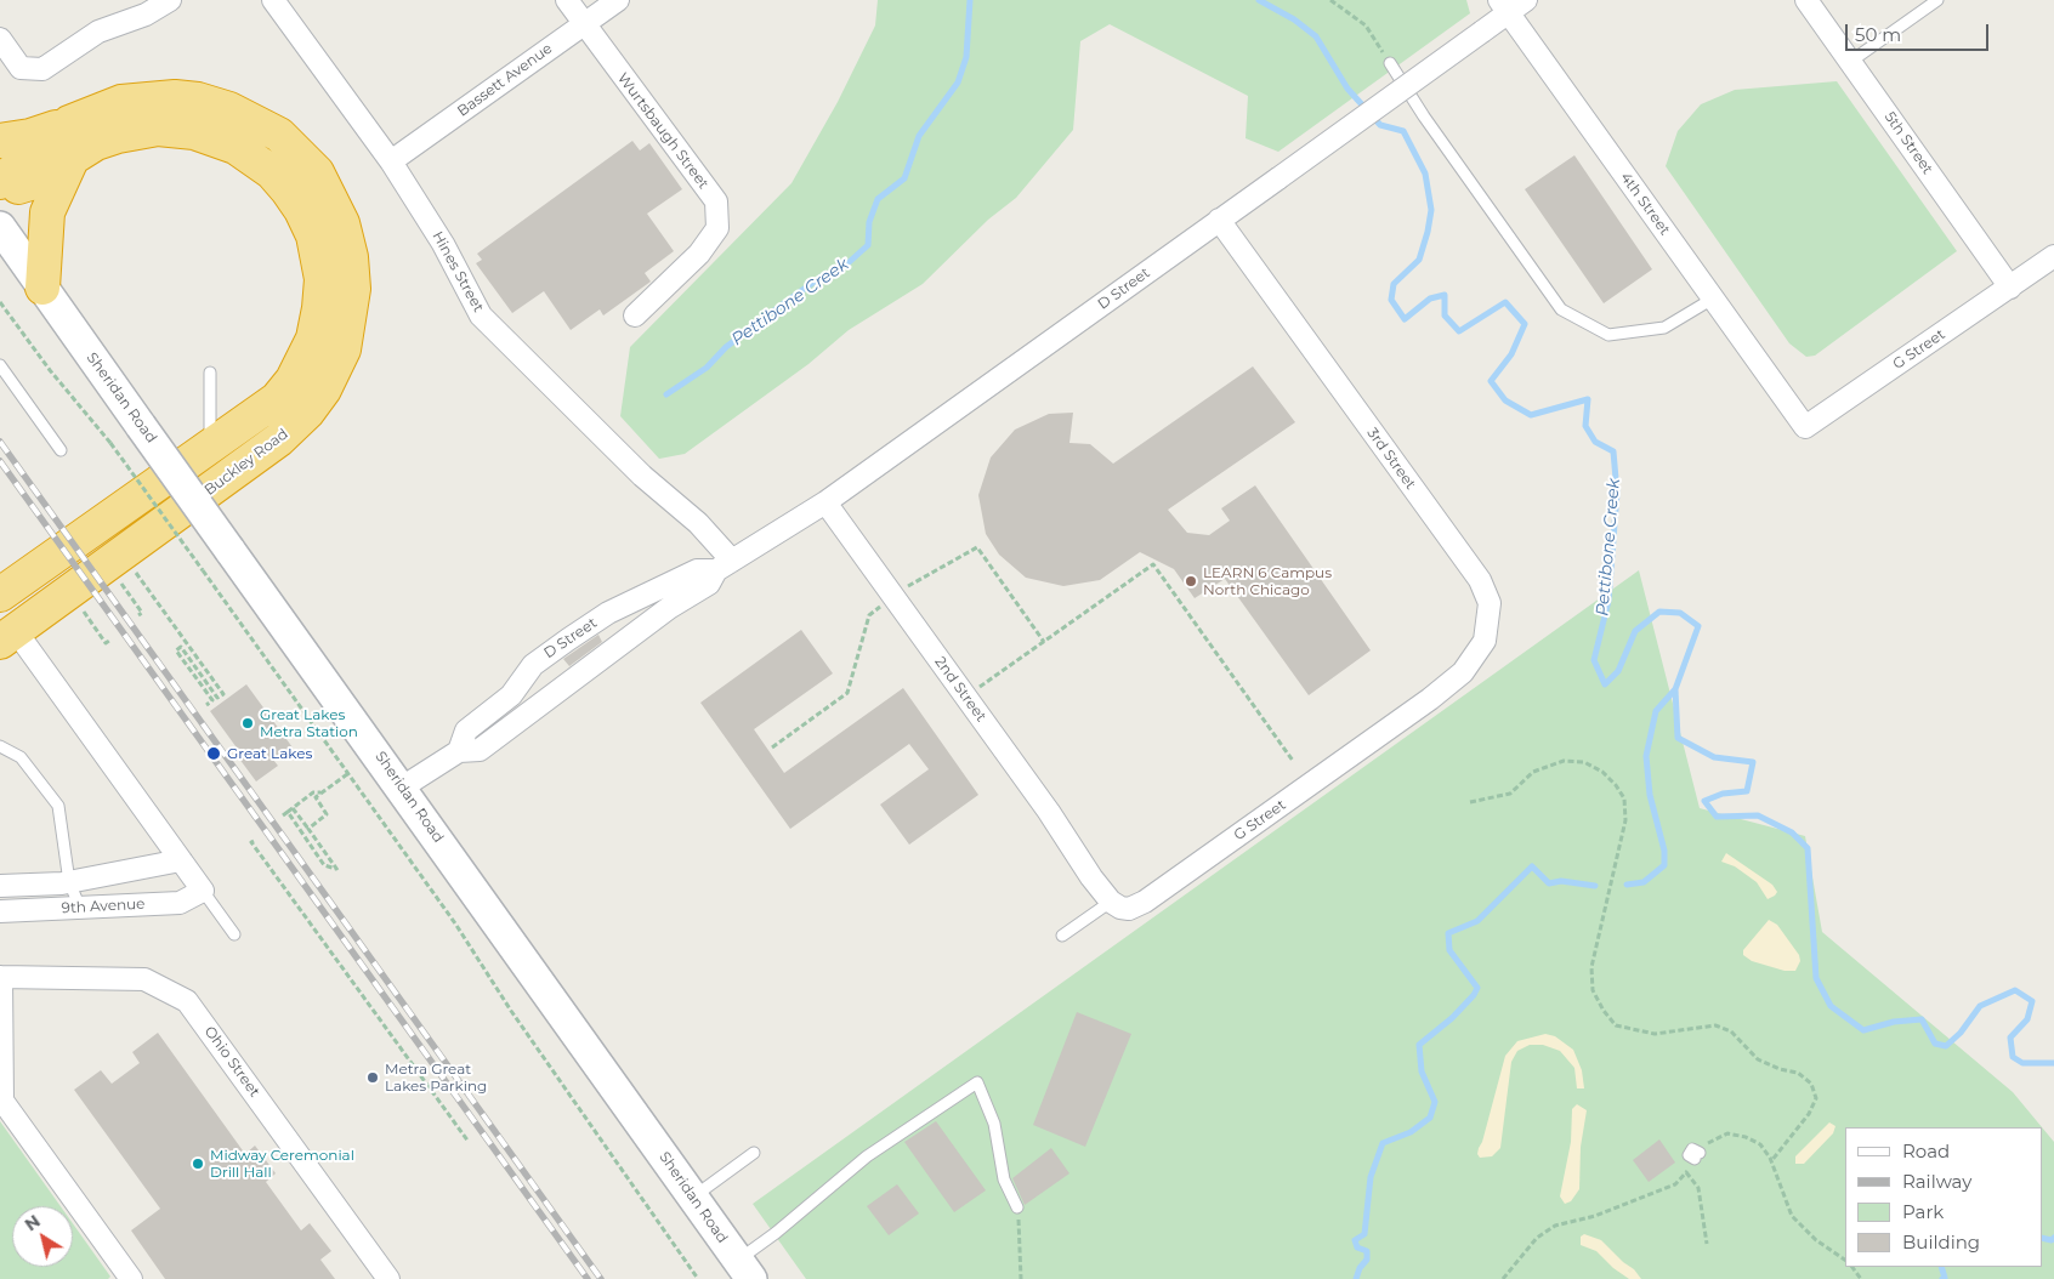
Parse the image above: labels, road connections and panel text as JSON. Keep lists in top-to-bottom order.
{
  "streets": {
    "highway": ["Buckley Road"],
    "main road": ["Sheridan Road"],
    "street": [
      "Bassett Avenue",
      "Wurtsbaugh Street",
      "5th Street",
      "4th Street",
      "Hines Street",
      "D Street",
      "G Street",
      "3rd Street",
      "2nd Street",
      "9th Avenue",
      "Ohio Street"
    ]
  },
  "crossings": [
    ["Bassett Avenue", "Wurtsbaugh Street"],
    ["Bassett Avenue", "Hines Street"],
    ["5th Street", "G Street"],
    ["4th Street", "D Street"],
    ["4th Street", "G Street"],
    ["Hines Street", "D Street"],
    ["D Street", "Sheridan Road"],
    ["D Street", "3rd Street"],
    ["D Street", "2nd Street"],
    ["G Street", "3rd Street"],
    ["G Street", "2nd Street"]
  ],
  "water": ["Pettibone Creek"],
  "places": [
    "LEARN 6 Campus North Chicago",
    "Great Lakes Metra Station",
    "Great Lakes",
    "Metra Great Lakes Parking",
    "Midway Ceremonial Drill Hall"
  ],
  "legend": [
    "Road",
    "Railway",
    "Park",
    "Building"
  ],
  "scale_bar": "50 m",
  "north": "top left"
}
